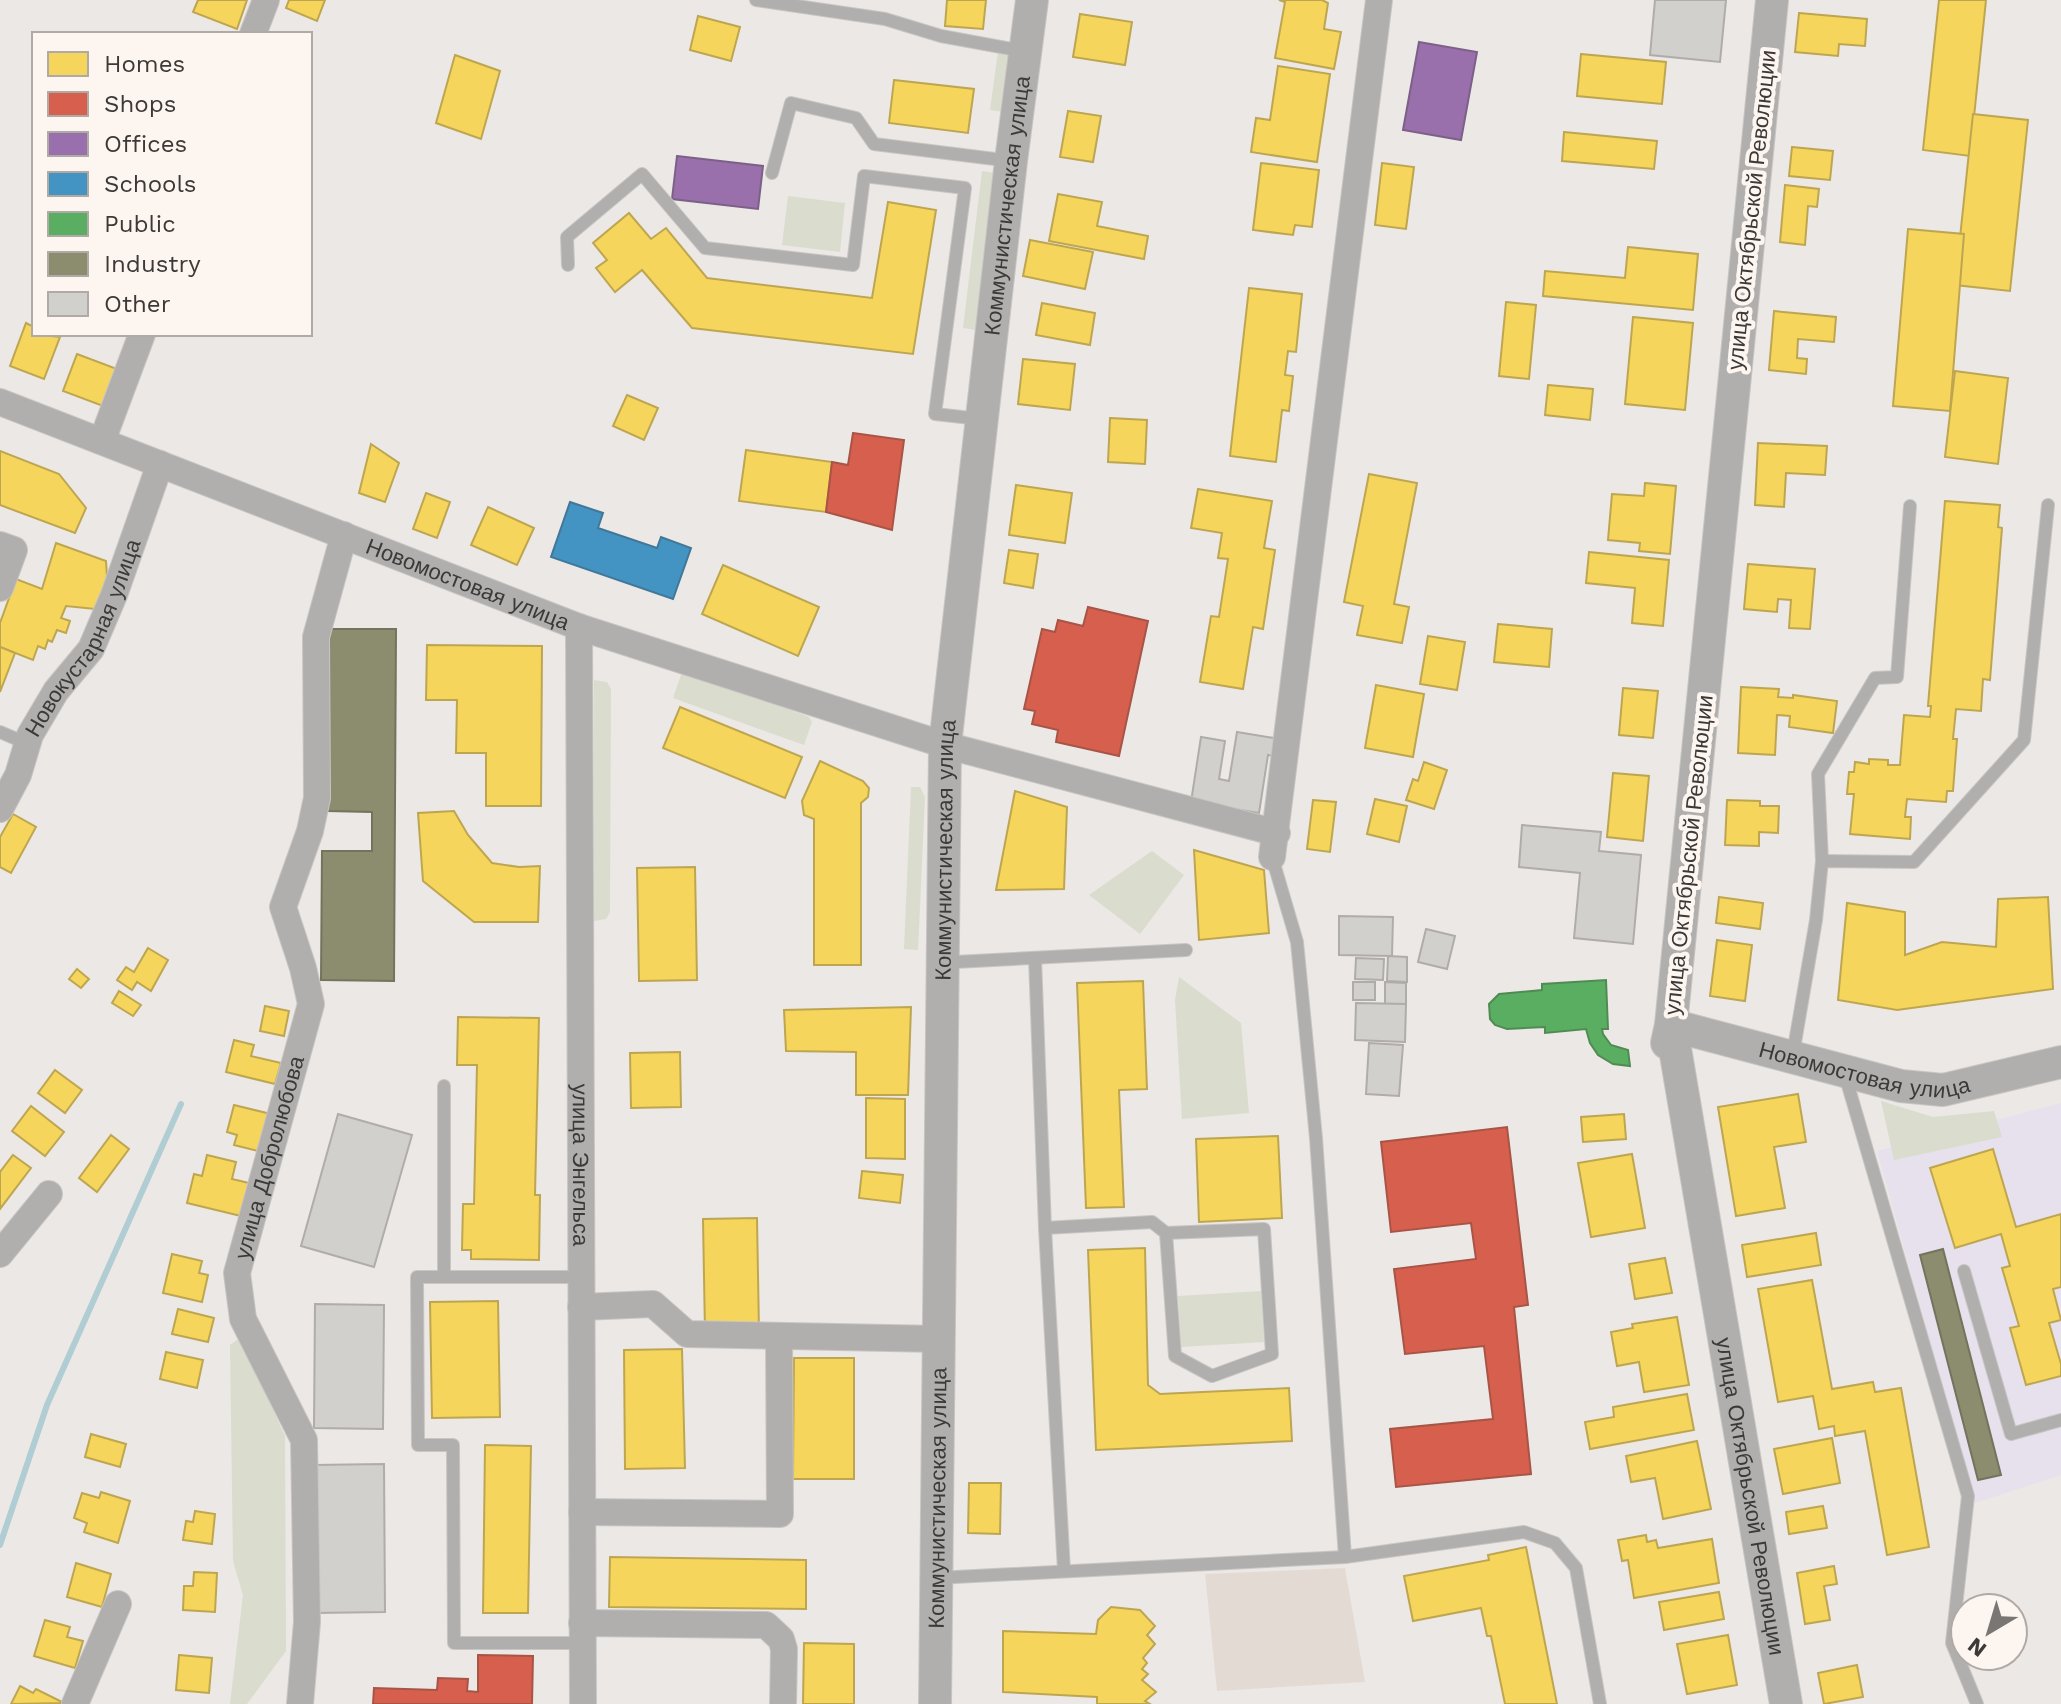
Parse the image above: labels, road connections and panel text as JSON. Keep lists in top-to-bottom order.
{
  "streets": {
    "street": [
      "Коммунистическая улица",
      "улица Октябрьской Революции",
      "Новомостовая улица",
      "Новокустарная улица",
      "улица Добролюбова",
      "улица Энгельса"
    ]
  },
  "crossings": [
    ["Коммунистическая улица", "Новомостовая улица"],
    ["улица Октябрьской Революции", "Новомостовая улица"],
    ["Новомостовая улица", "Новокустарная улица"],
    ["Новомостовая улица", "улица Добролюбова"],
    ["Новомостовая улица", "улица Энгельса"]
  ],
  "legend": [
    "Homes",
    "Shops",
    "Offices",
    "Schools",
    "Public",
    "Industry",
    "Other"
  ],
  "north": "bottom left"
}
